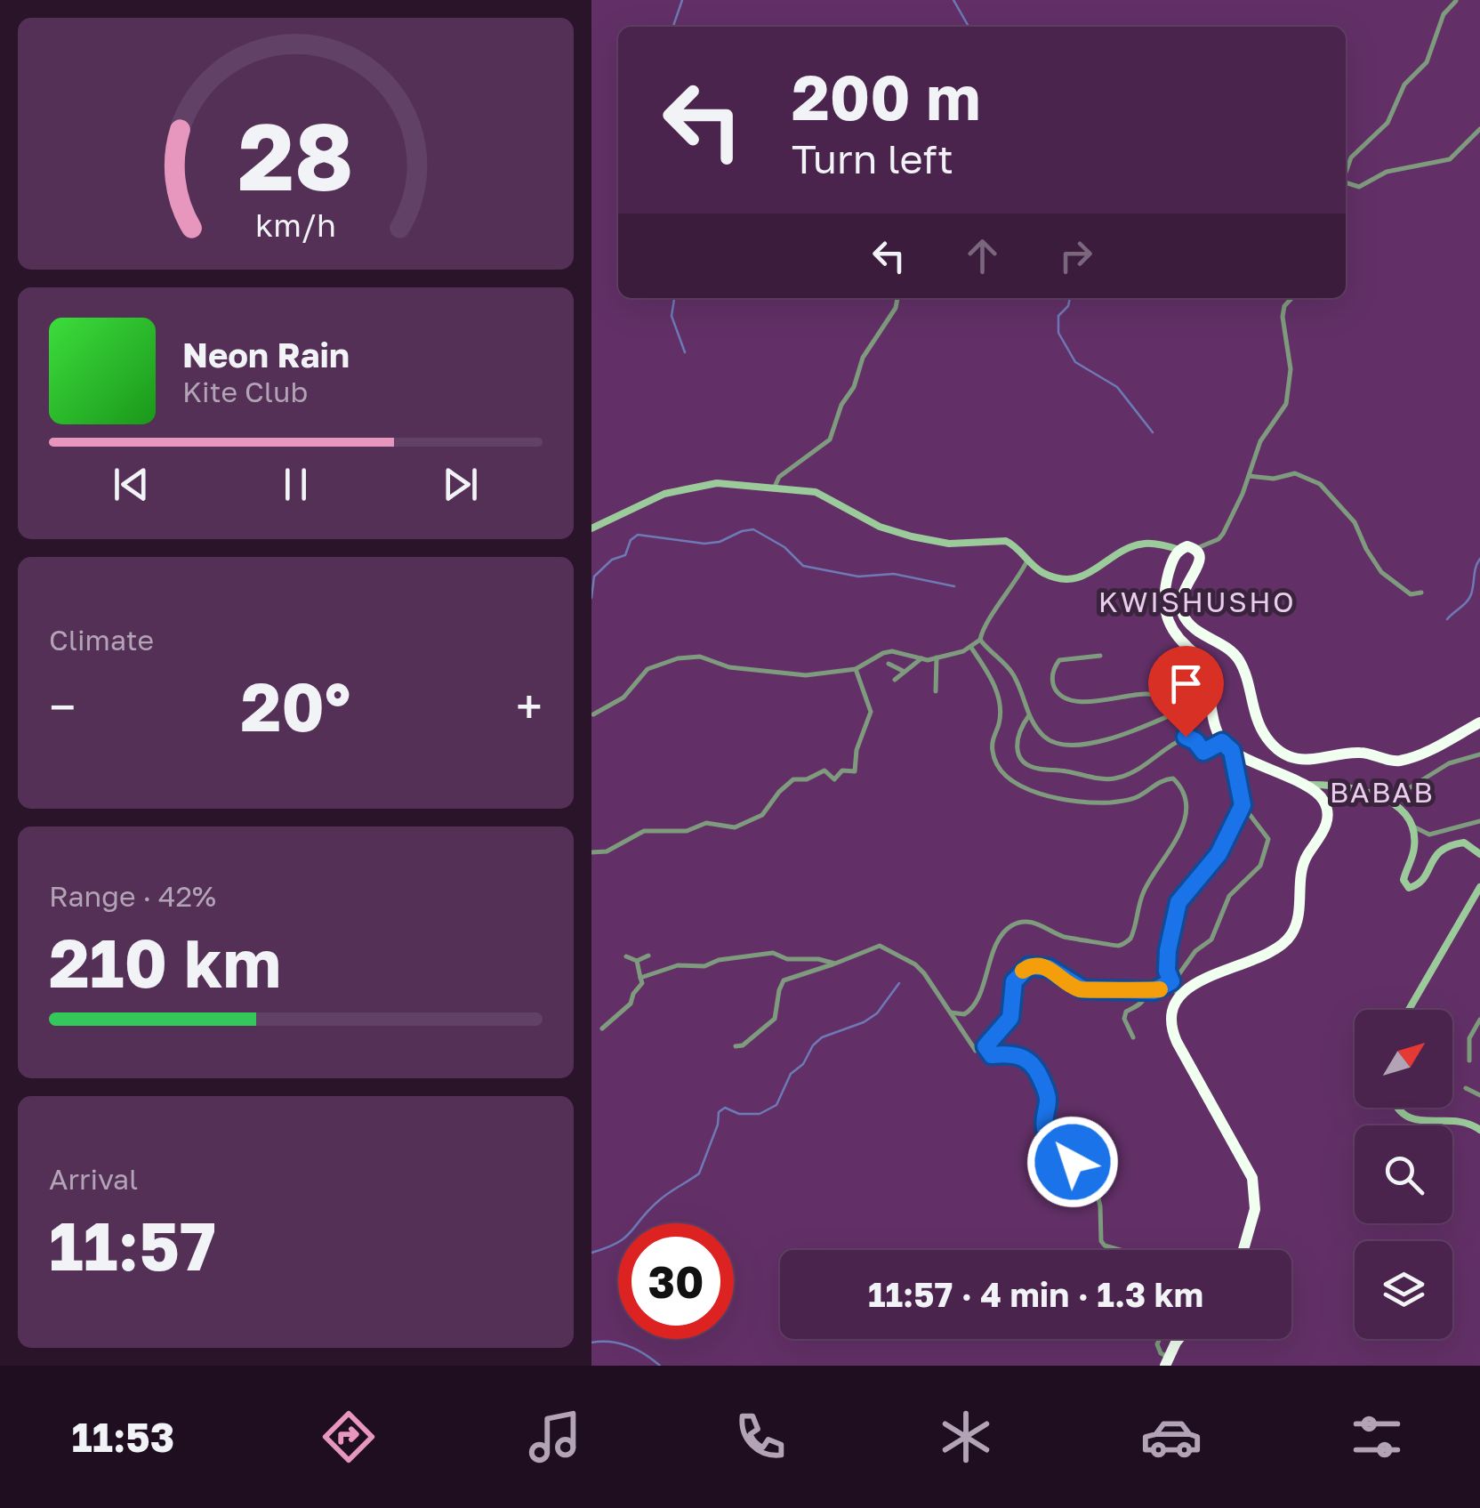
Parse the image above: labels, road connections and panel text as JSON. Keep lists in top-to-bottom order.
{
  "districts": ["KWISHUSHO", "BABAB"],
  "north": "top right",
  "page": {
    "turn": ["200 m", "Turn left"],
    "song": ["Neon Rain", "Kite Club"],
    "tile": [
      "Climate",
      ["Range · 42%", "210 km"],
      ["Arrival", "11:57"]
    ],
    "heat": ["−", "20°", "+"],
    "limit": "30",
    "trip": "11:57 · 4 min · 1.3 km",
    "tabs": "11:53",
    "gauge": ["28", "km/h"]
  }
}
